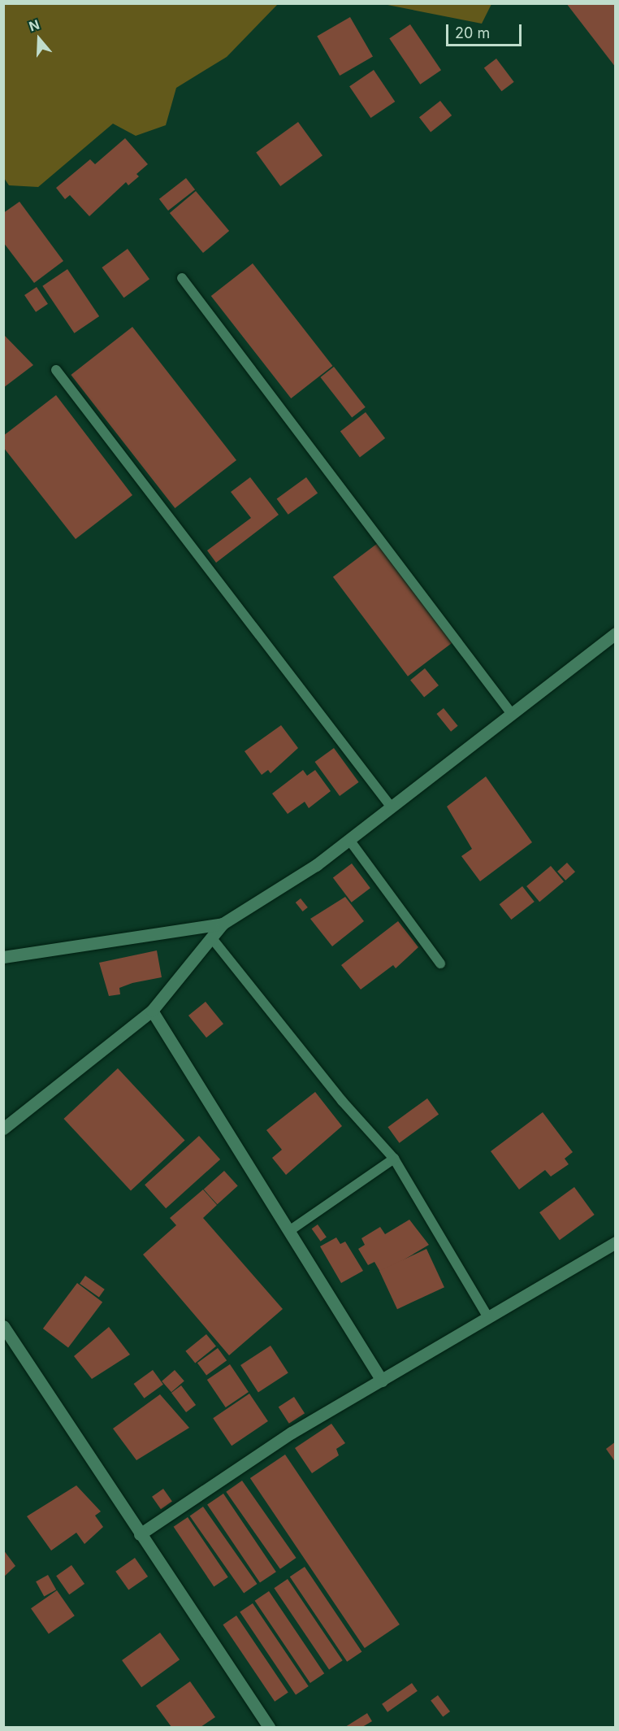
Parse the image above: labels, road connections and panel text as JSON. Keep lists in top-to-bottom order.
{
  "scale_bar": "20 m",
  "north": "top"
}
